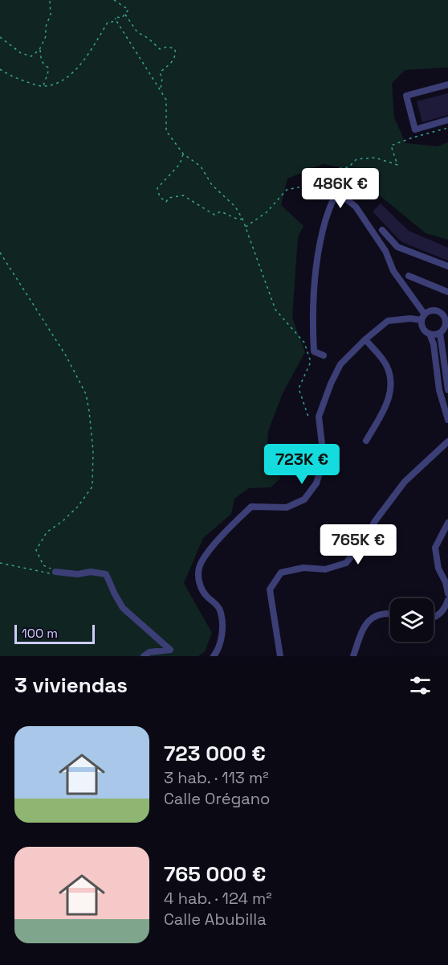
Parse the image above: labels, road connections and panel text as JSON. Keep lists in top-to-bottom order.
{
  "scale_bar": "100 m",
  "page": {
    "price": ["486K €", "723K €", "765K €"],
    "scale": "100 m",
    "heading": "3 viviendas",
    "list": [
      {
        "name": "723 000 €",
        "note": "3 hab. · 113 m² · Calle Orégano"
      },
      {
        "name": "765 000 €",
        "note": "4 hab. · 124 m² · Calle Abubilla"
      }
    ]
  }
}
